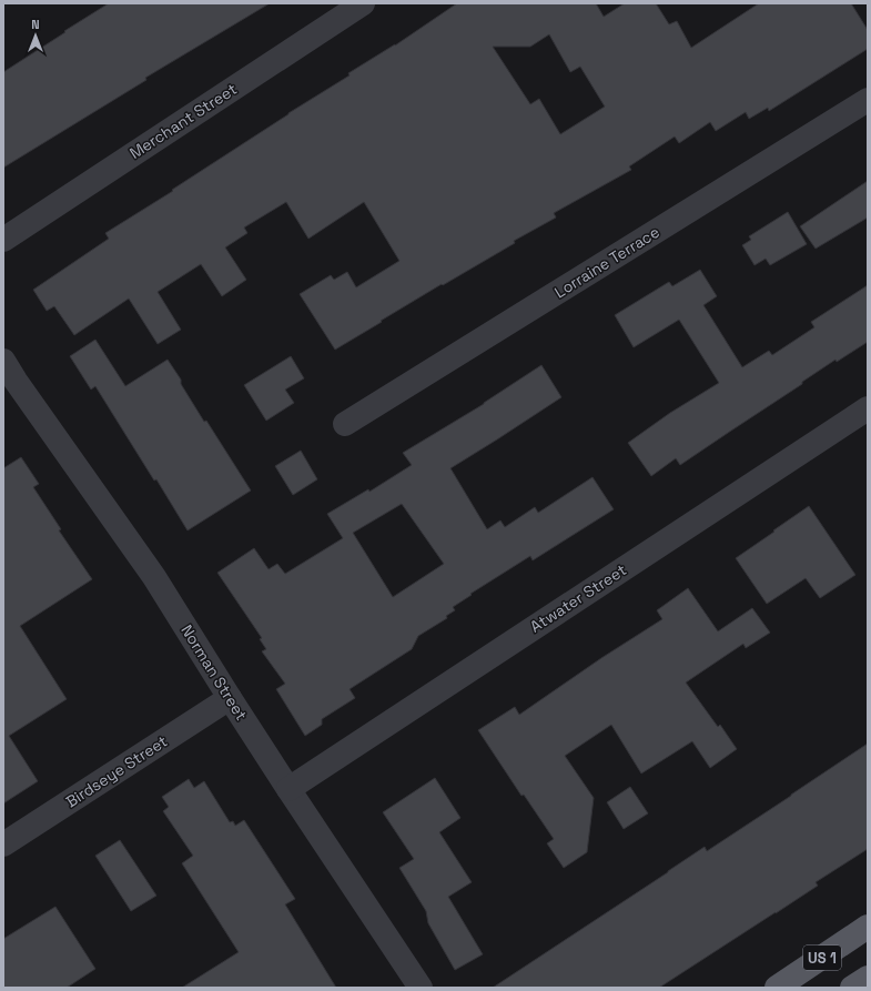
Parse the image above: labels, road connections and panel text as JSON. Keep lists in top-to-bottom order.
{
  "streets": {
    "main road": ["US 1"],
    "street": [
      "Merchant Street",
      "Lorraine Terrace",
      "Atwater Street",
      "Norman Street",
      "Birdseye Street"
    ]
  },
  "crossings": [
    ["Atwater Street", "Norman Street"],
    ["Norman Street", "Birdseye Street"]
  ],
  "north": "top"
}
